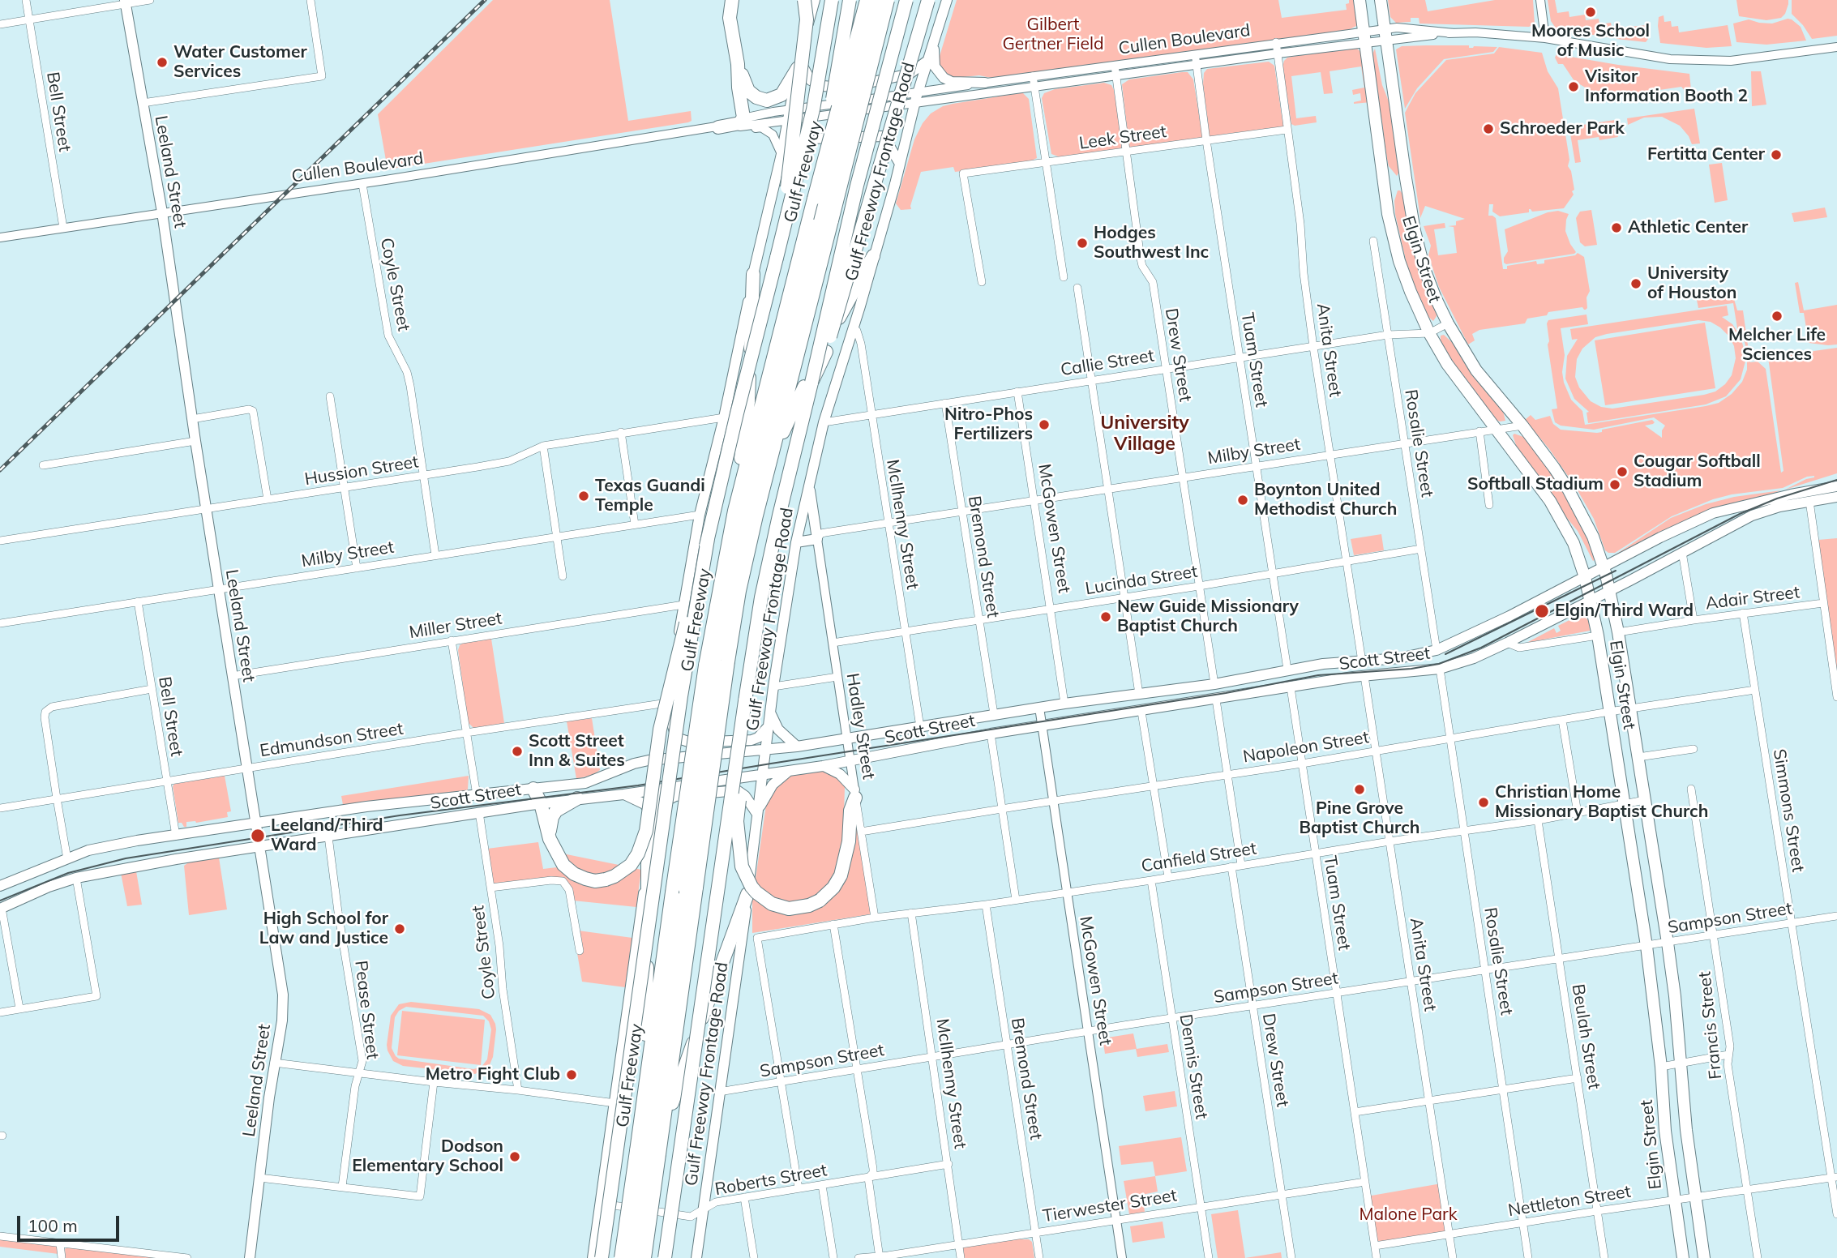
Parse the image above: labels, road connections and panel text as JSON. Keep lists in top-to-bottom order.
{
  "streets": {
    "highway": ["Gulf Freeway"],
    "main road": [
      "Leeland Street",
      "Gulf Freeway Frontage Road",
      "Elgin Street",
      "Scott Street"
    ],
    "street": [
      "Cullen Boulevard",
      "Bell Street",
      "Leek Street",
      "Coyle Street",
      "Anita Street",
      "Drew Street",
      "Tuam Street",
      "Callie Street",
      "Rosalie Street",
      "Milby Street",
      "Hussion Street",
      "McIlhenny Street",
      "McGowen Street",
      "Bremond Street",
      "Lucinda Street",
      "Adair Street",
      "Miller Street",
      "Hadley Street",
      "Edmundson Street",
      "Napoleon Street",
      "Simmons Street",
      "Canfield Street",
      "Sampson Street",
      "Pease Street",
      "Francis Street",
      "Beulah Street",
      "Dennis Street",
      "Roberts Street",
      "Nettleton Street",
      "Tierwester Street"
    ]
  },
  "crossings": [
    ["Cullen Boulevard", "Bell Street"],
    ["Cullen Boulevard", "Leeland Street"],
    ["Cullen Boulevard", "Gulf Freeway Frontage Road"],
    ["Cullen Boulevard", "Elgin Street"],
    ["Cullen Boulevard", "Coyle Street"],
    ["Cullen Boulevard", "Anita Street"],
    ["Cullen Boulevard", "Drew Street"],
    ["Cullen Boulevard", "Tuam Street"],
    ["Bell Street", "Milby Street"],
    ["Bell Street", "Scott Street"],
    ["Bell Street", "Edmundson Street"],
    ["Leek Street", "Anita Street"],
    ["Leek Street", "Drew Street"],
    ["Leek Street", "Tuam Street"],
    ["Leeland Street", "Milby Street"],
    ["Leeland Street", "Hussion Street"],
    ["Leeland Street", "Miller Street"],
    ["Leeland Street", "Scott Street"],
    ["Leeland Street", "Edmundson Street"],
    ["Gulf Freeway Frontage Road", "Callie Street"],
    ["Gulf Freeway Frontage Road", "McIlhenny Street"],
    ["Gulf Freeway Frontage Road", "Scott Street"],
    ["Gulf Freeway Frontage Road", "Sampson Street"],
    ["Gulf Freeway Frontage Road", "Roberts Street"],
    ["Elgin Street", "Callie Street"],
    ["Elgin Street", "Milby Street"],
    ["Elgin Street", "Adair Street"],
    ["Elgin Street", "Scott Street"],
    ["Elgin Street", "Napoleon Street"],
    ["Elgin Street", "Canfield Street"],
    ["Elgin Street", "Sampson Street"],
    ["Elgin Street", "Nettleton Street"],
    ["Coyle Street", "Milby Street"],
    ["Coyle Street", "Hussion Street"],
    ["Coyle Street", "Scott Street"],
    ["Anita Street", "Callie Street"],
    ["Anita Street", "Milby Street"],
    ["Anita Street", "Lucinda Street"],
    ["Anita Street", "Scott Street"],
    ["Anita Street", "Napoleon Street"],
    ["Anita Street", "Canfield Street"],
    ["Anita Street", "Sampson Street"],
    ["Anita Street", "Nettleton Street"],
    ["Drew Street", "Callie Street"],
    ["Drew Street", "Milby Street"],
    ["Drew Street", "Lucinda Street"],
    ["Drew Street", "Scott Street"],
    ["Drew Street", "Canfield Street"],
    ["Drew Street", "Sampson Street"],
    ["Drew Street", "Tierwester Street"],
    ["Tuam Street", "Callie Street"],
    ["Tuam Street", "Milby Street"],
    ["Tuam Street", "Lucinda Street"],
    ["Tuam Street", "Scott Street"],
    ["Tuam Street", "Napoleon Street"],
    ["Tuam Street", "Canfield Street"],
    ["Tuam Street", "Sampson Street"],
    ["Tuam Street", "Nettleton Street"],
    ["Tuam Street", "Tierwester Street"],
    ["Callie Street", "Rosalie Street"],
    ["Callie Street", "McIlhenny Street"],
    ["Callie Street", "McGowen Street"],
    ["Callie Street", "Bremond Street"],
    ["Rosalie Street", "Milby Street"],
    ["Rosalie Street", "Lucinda Street"],
    ["Rosalie Street", "Scott Street"],
    ["Rosalie Street", "Napoleon Street"],
    ["Rosalie Street", "Canfield Street"],
    ["Rosalie Street", "Sampson Street"],
    ["Rosalie Street", "Nettleton Street"],
    ["Milby Street", "McIlhenny Street"],
    ["Milby Street", "McGowen Street"],
    ["Milby Street", "Bremond Street"],
    ["Milby Street", "Hadley Street"],
    ["McIlhenny Street", "Lucinda Street"],
    ["McIlhenny Street", "Scott Street"],
    ["McIlhenny Street", "Canfield Street"],
    ["McIlhenny Street", "Sampson Street"],
    ["McIlhenny Street", "Roberts Street"],
    ["McIlhenny Street", "Tierwester Street"],
    ["McGowen Street", "Lucinda Street"],
    ["McGowen Street", "Scott Street"],
    ["McGowen Street", "Napoleon Street"],
    ["McGowen Street", "Canfield Street"],
    ["McGowen Street", "Sampson Street"],
    ["McGowen Street", "Tierwester Street"],
    ["Bremond Street", "Lucinda Street"],
    ["Bremond Street", "Scott Street"],
    ["Bremond Street", "Canfield Street"],
    ["Bremond Street", "Sampson Street"],
    ["Bremond Street", "Tierwester Street"],
    ["Lucinda Street", "Hadley Street"],
    ["Adair Street", "Simmons Street"],
    ["Scott Street", "Hadley Street"],
    ["Scott Street", "Pease Street"],
    ["Hadley Street", "Napoleon Street"],
    ["Hadley Street", "Canfield Street"],
    ["Napoleon Street", "Simmons Street"],
    ["Simmons Street", "Sampson Street"],
    ["Simmons Street", "Nettleton Street"],
    ["Canfield Street", "Sampson Street"],
    ["Canfield Street", "Beulah Street"],
    ["Canfield Street", "Dennis Street"],
    ["Sampson Street", "Francis Street"],
    ["Sampson Street", "Beulah Street"],
    ["Sampson Street", "Dennis Street"],
    ["Francis Street", "Nettleton Street"],
    ["Beulah Street", "Nettleton Street"],
    ["Dennis Street", "Tierwester Street"]
  ],
  "districts": ["University Village"],
  "parks": ["Gilbert Gertner Field", "Malone Park"],
  "places": [
    "Moores School of Music",
    "Water Customer Services",
    "Visitor Information Booth 2",
    "Schroeder Park",
    "Fertitta Center",
    "Athletic Center",
    "Hodges Southwest Inc",
    "University of Houston",
    "Melcher Life Sciences",
    "Nitro-Phos Fertilizers",
    "Cougar Softball Stadium",
    "Softball Stadium",
    "Texas Guandi Temple",
    "Boynton United Methodist Church",
    "Elgin/Third Ward",
    "New Guide Missionary Baptist Church",
    "Scott Street Inn & Suites",
    "Pine Grove Baptist Church",
    "Christian Home Missionary Baptist Church",
    "Leeland/Third Ward",
    "High School for Law and Justice",
    "Metro Fight Club",
    "Dodson Elementary School"
  ],
  "scale_bar": "100 m"
}
